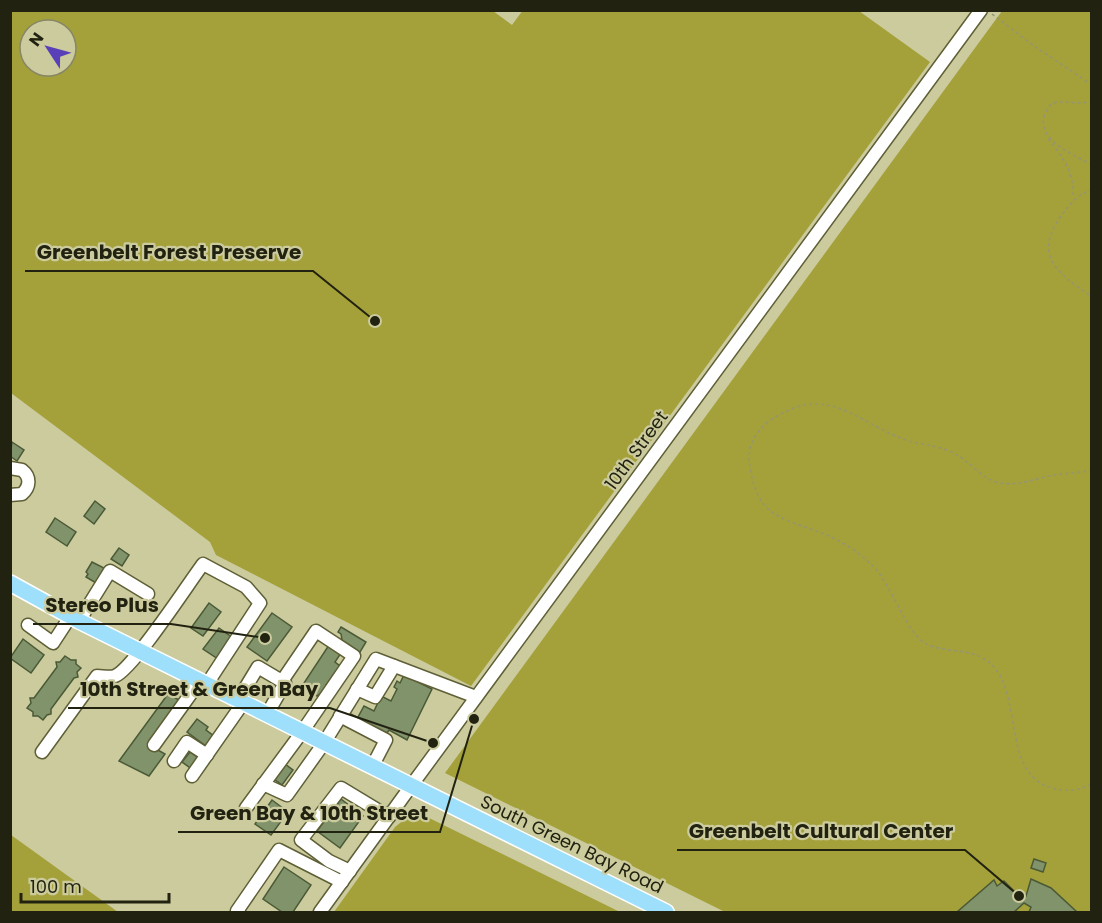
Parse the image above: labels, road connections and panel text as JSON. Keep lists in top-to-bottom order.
{
  "streets": {
    "main road": ["South Green Bay Road"],
    "street": ["10th Street"]
  },
  "crossings": [
    ["10th Street", "South Green Bay Road"]
  ],
  "places": [
    "Greenbelt Forest Preserve",
    "Stereo Plus",
    "Green Bay & 10th Street",
    "10th Street & Green Bay",
    "Greenbelt Cultural Center"
  ],
  "scale_bar": "100 m",
  "north": "top left"
}
